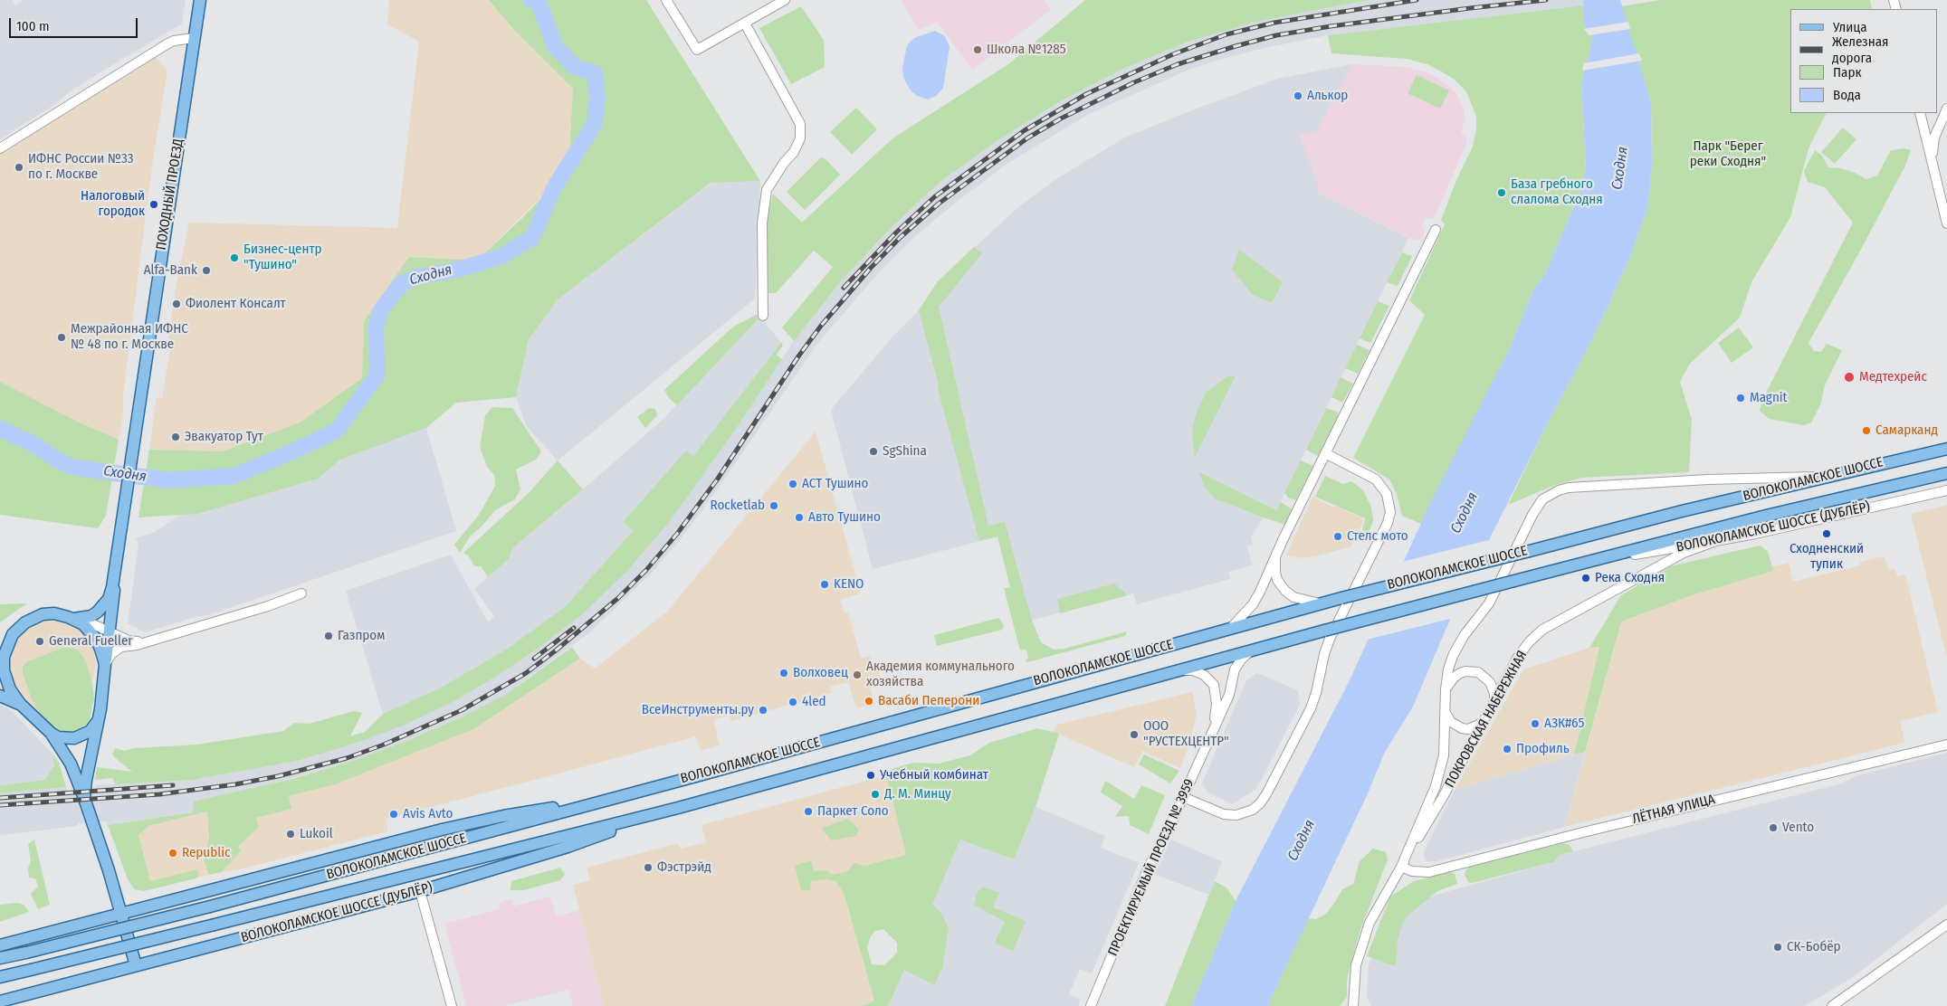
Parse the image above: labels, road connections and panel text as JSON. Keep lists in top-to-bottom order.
{
  "streets": {
    "main road": ["ПОХОДНЫЙ ПРОЕЗД", "ВОЛОКОЛАМСКОЕ ШОССЕ", "ВОЛОКОЛАМСКОЕ ШОССЕ (ДУБЛЁР)"],
    "street": ["ПОКРОВСКАЯ НАБЕРЕЖНАЯ", "ЛЁТНАЯ УЛИЦА", "ПРОЕКТИРУЕМЫЙ ПРОЕЗД № 3959"]
  },
  "crossings": [
    ["ВОЛОКОЛАМСКОЕ ШОССЕ", "ВОЛОКОЛАМСКОЕ ШОССЕ (ДУБЛЁР)"],
    ["ВОЛОКОЛАМСКОЕ ШОССЕ", "ПОКРОВСКАЯ НАБЕРЕЖНАЯ"],
    ["ВОЛОКОЛАМСКОЕ ШОССЕ", "ПРОЕКТИРУЕМЫЙ ПРОЕЗД № 3959"],
    ["ВОЛОКОЛАМСКОЕ ШОССЕ (ДУБЛЁР)", "ПОКРОВСКАЯ НАБЕРЕЖНАЯ"],
    ["ПОКРОВСКАЯ НАБЕРЕЖНАЯ", "ЛЁТНАЯ УЛИЦА"]
  ],
  "water": ["Сходня"],
  "parks": ["Парк \"Берег реки Сходня\""],
  "places": [
    "Школа №1285",
    "Алькор",
    "ИФНС России №33 по г. Москве",
    "База гребного слалома Сходня",
    "Налоговый городок",
    "Бизнес-центр \"Тушино\"",
    "Alfa-Bank",
    "Фиолент Консалт",
    "Межрайонная ИФНС № 48 по г. Москве",
    "Медтехрейс",
    "Magnit",
    "Самарканд",
    "Эвакуатор Тут",
    "SgShina",
    "АСТ Тушино",
    "Rocketlab",
    "Авто Тушино",
    "Сходненский тупик",
    "Стелс мото",
    "Река Сходня",
    "KENO",
    "Газпром",
    "General Fueller",
    "Волховец",
    "Академия коммунального хозяйства",
    "Васаби Пеперони",
    "4led",
    "ВсеИнструменты.ру",
    "АЗК#65",
    "ООО \"РУСТЕХЦЕНТР\"",
    "Профиль",
    "Учебный комбинат",
    "Д. М. Минцу",
    "Паркет Соло",
    "Avis Avto",
    "Vento",
    "Lukoil",
    "Republic",
    "Фэстрэйд",
    "СК-Бобёр"
  ],
  "legend": [
    "Улица",
    "Железная дорога",
    "Парк",
    "Вода"
  ],
  "scale_bar": "100 m"
}
